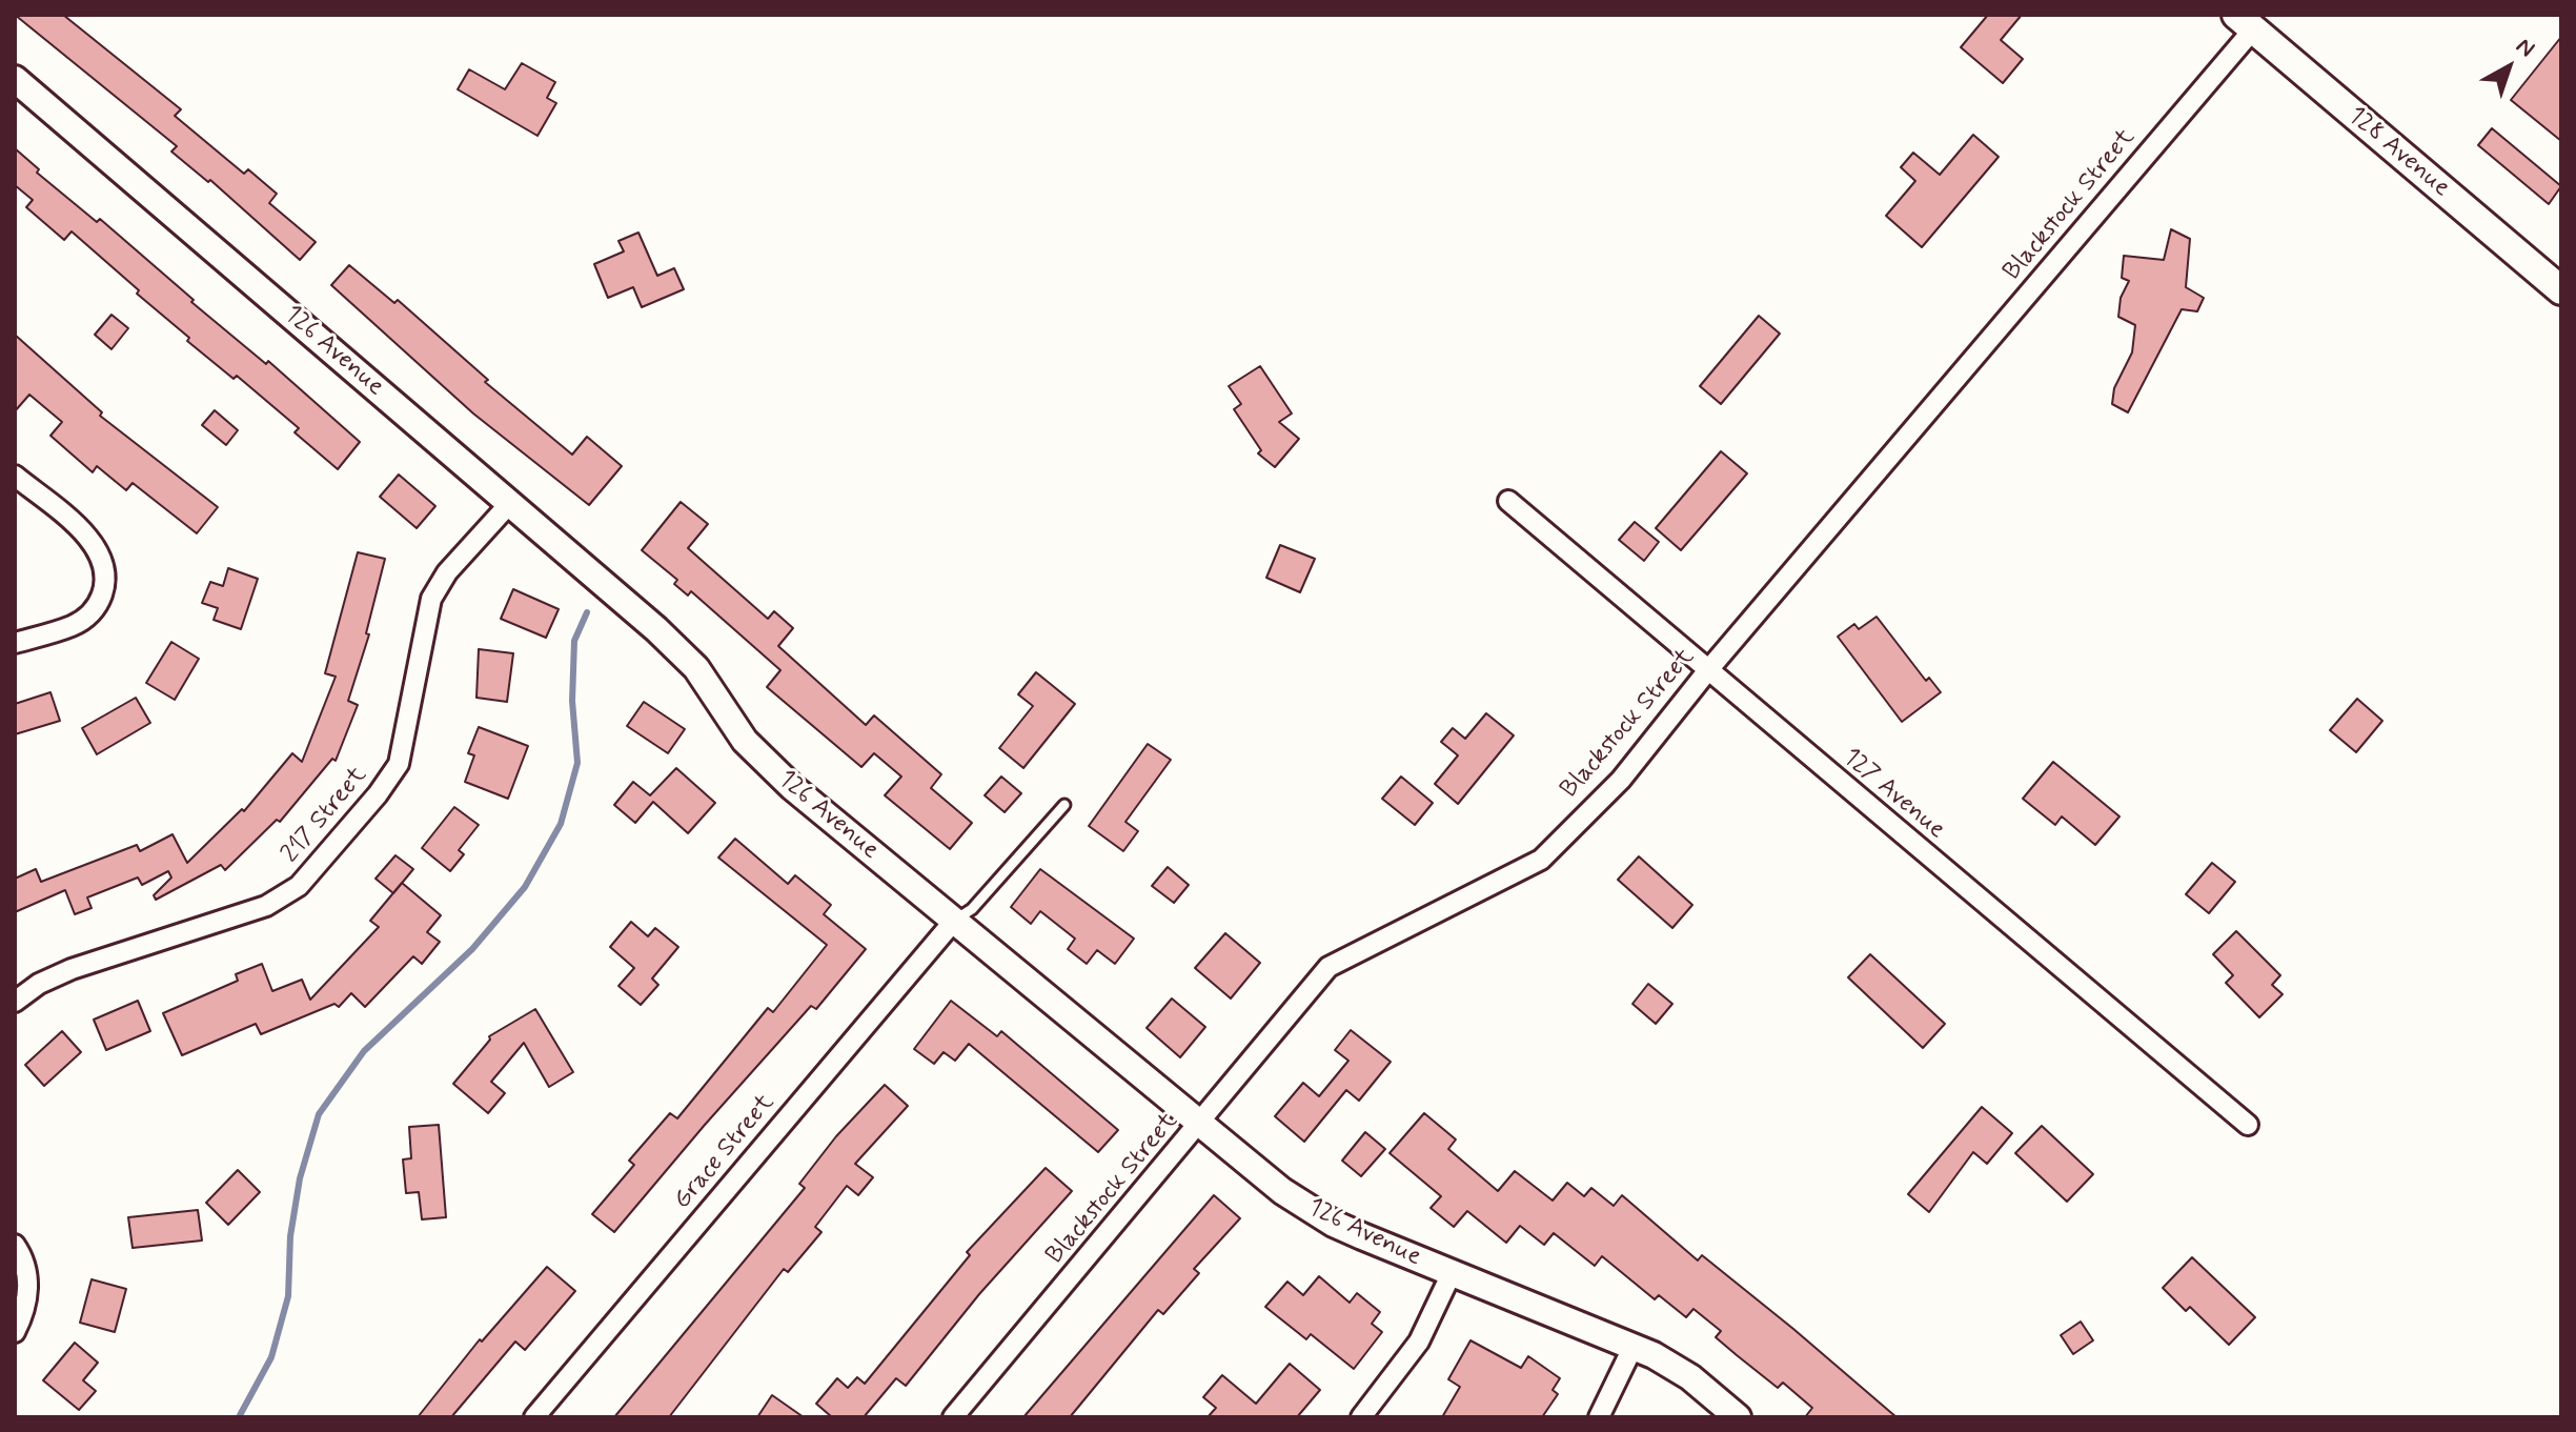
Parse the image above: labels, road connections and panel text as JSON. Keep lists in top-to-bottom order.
{
  "streets": {
    "main road": ["128 Avenue"],
    "street": [
      "Blackstock Street",
      "126 Avenue",
      "127 Avenue",
      "217 Street",
      "Grace Street"
    ]
  },
  "crossings": [
    ["128 Avenue", "Blackstock Street"],
    ["Blackstock Street", "126 Avenue"],
    ["Blackstock Street", "127 Avenue"],
    ["126 Avenue", "217 Street"],
    ["126 Avenue", "Grace Street"]
  ],
  "north": "top right"
}
